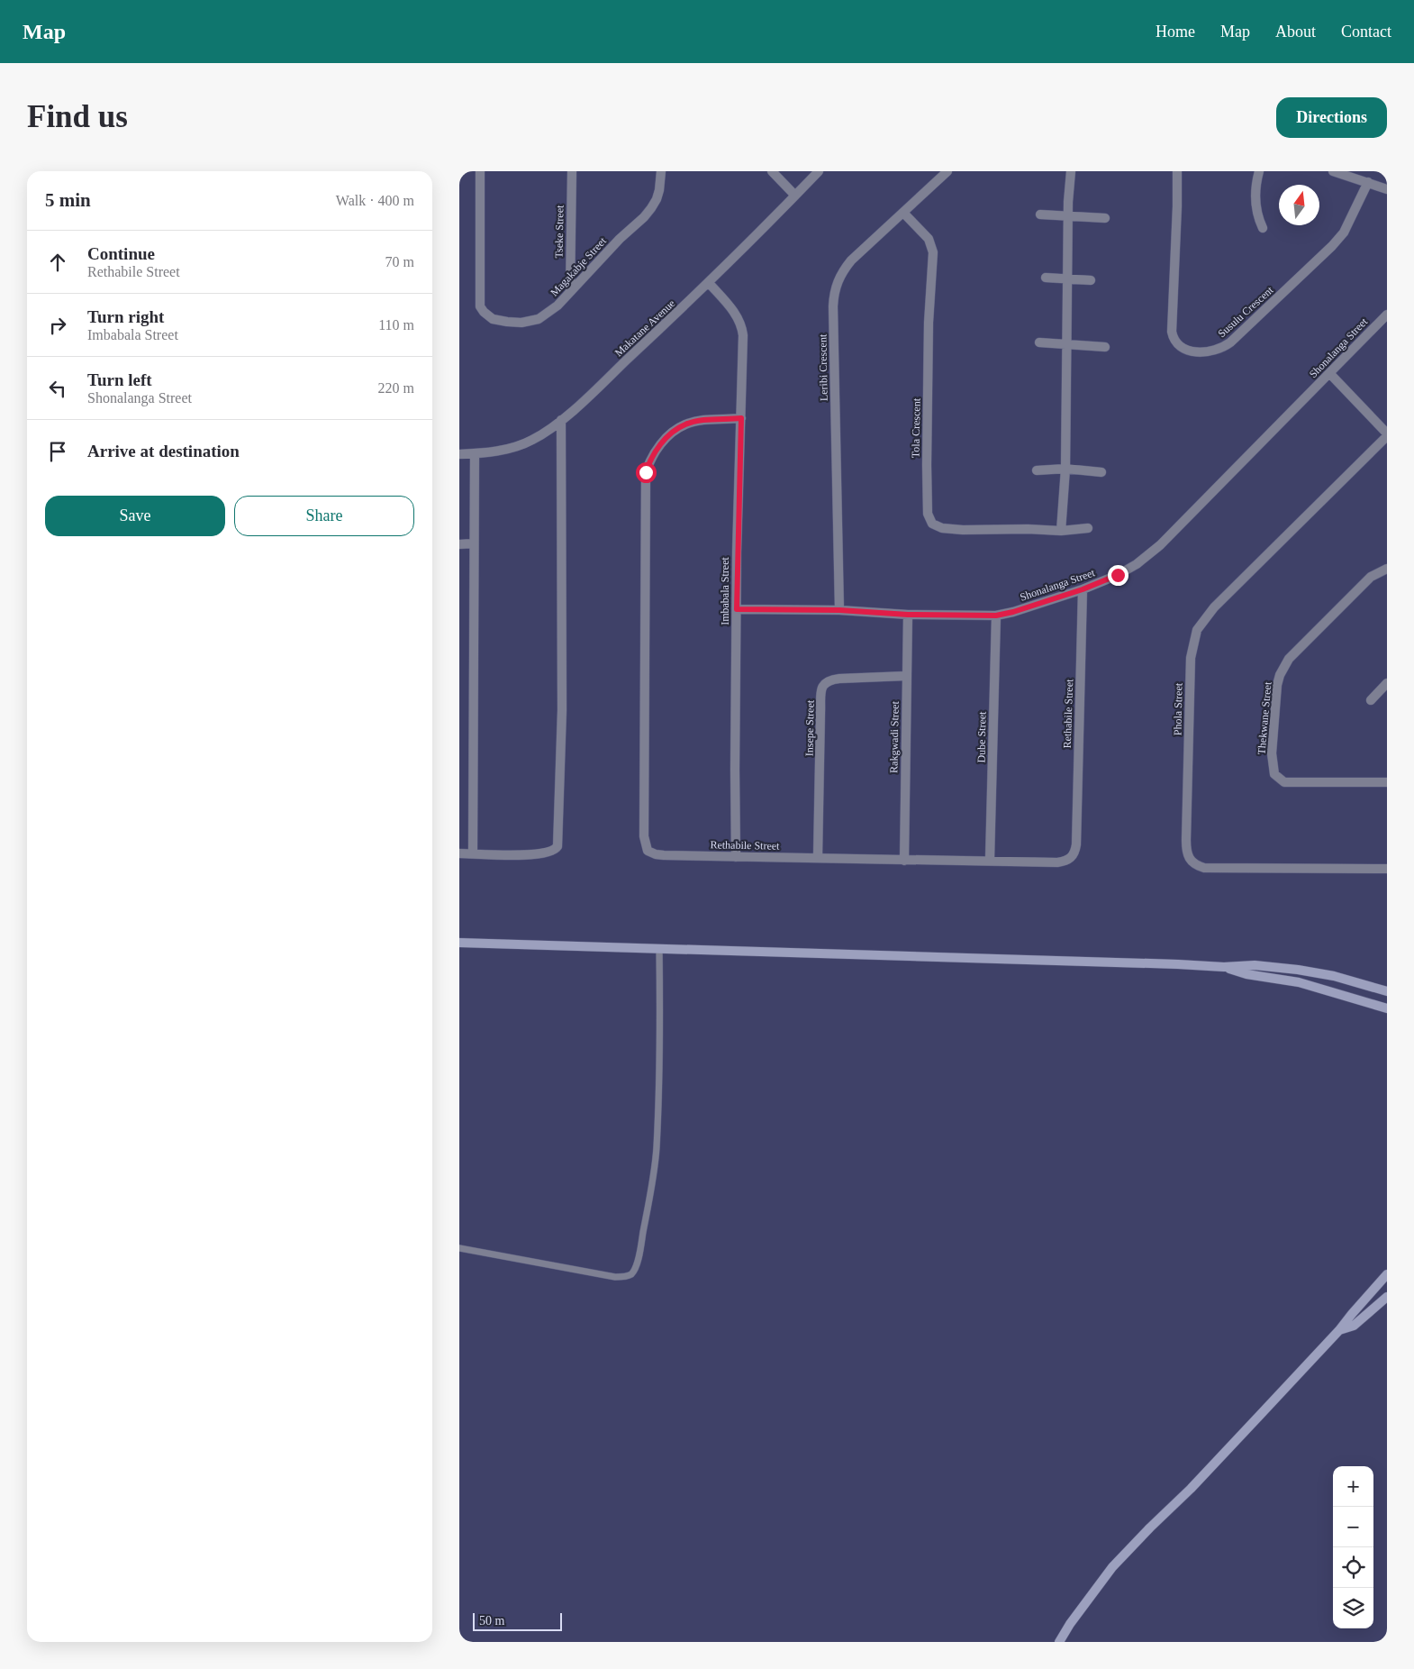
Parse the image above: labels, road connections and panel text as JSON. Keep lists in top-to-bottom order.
{
  "streets": {
    "street": [
      "Tseke Street",
      "Magakabje Street",
      "Susulu Crescent",
      "Makatane Avenue",
      "Shonalanga Street",
      "Leribi Crescent",
      "Tola Crescent",
      "Imbabala Street",
      "Phola Street",
      "Rethabile Street",
      "Thekwane Street",
      "Insepe Street",
      "Rakgwadi Street",
      "Dube Street"
    ]
  },
  "crossings": [
    ["Tseke Street", "Magakabje Street"],
    ["Makatane Avenue", "Imbabala Street"],
    ["Shonalanga Street", "Leribi Crescent"],
    ["Shonalanga Street", "Imbabala Street"],
    ["Shonalanga Street", "Rethabile Street"],
    ["Shonalanga Street", "Rakgwadi Street"],
    ["Shonalanga Street", "Dube Street"],
    ["Leribi Crescent", "Tola Crescent"],
    ["Imbabala Street", "Rethabile Street"],
    ["Rethabile Street", "Insepe Street"],
    ["Rethabile Street", "Rakgwadi Street"],
    ["Rethabile Street", "Dube Street"],
    ["Insepe Street", "Rakgwadi Street"]
  ],
  "scale_bar": "50 m",
  "north": "top",
  "page": {
    "header": "Map",
    "nav": [
      "Home",
      "Map",
      "About",
      "Contact"
    ],
    "buttons": [
      "Directions",
      ["Save", "Share"]
    ],
    "title": "Find us",
    "heading": ["5 min", "Walk · 400 m"],
    "list": [
      ["Continue", "Rethabile Street", "70 m"],
      ["Turn right", "Imbabala Street", "110 m"],
      ["Turn left", "Shonalanga Street", "220 m"],
      "Arrive at destination"
    ],
    "map_buttons": ["+", "−"],
    "scale": "50 m"
  }
}
